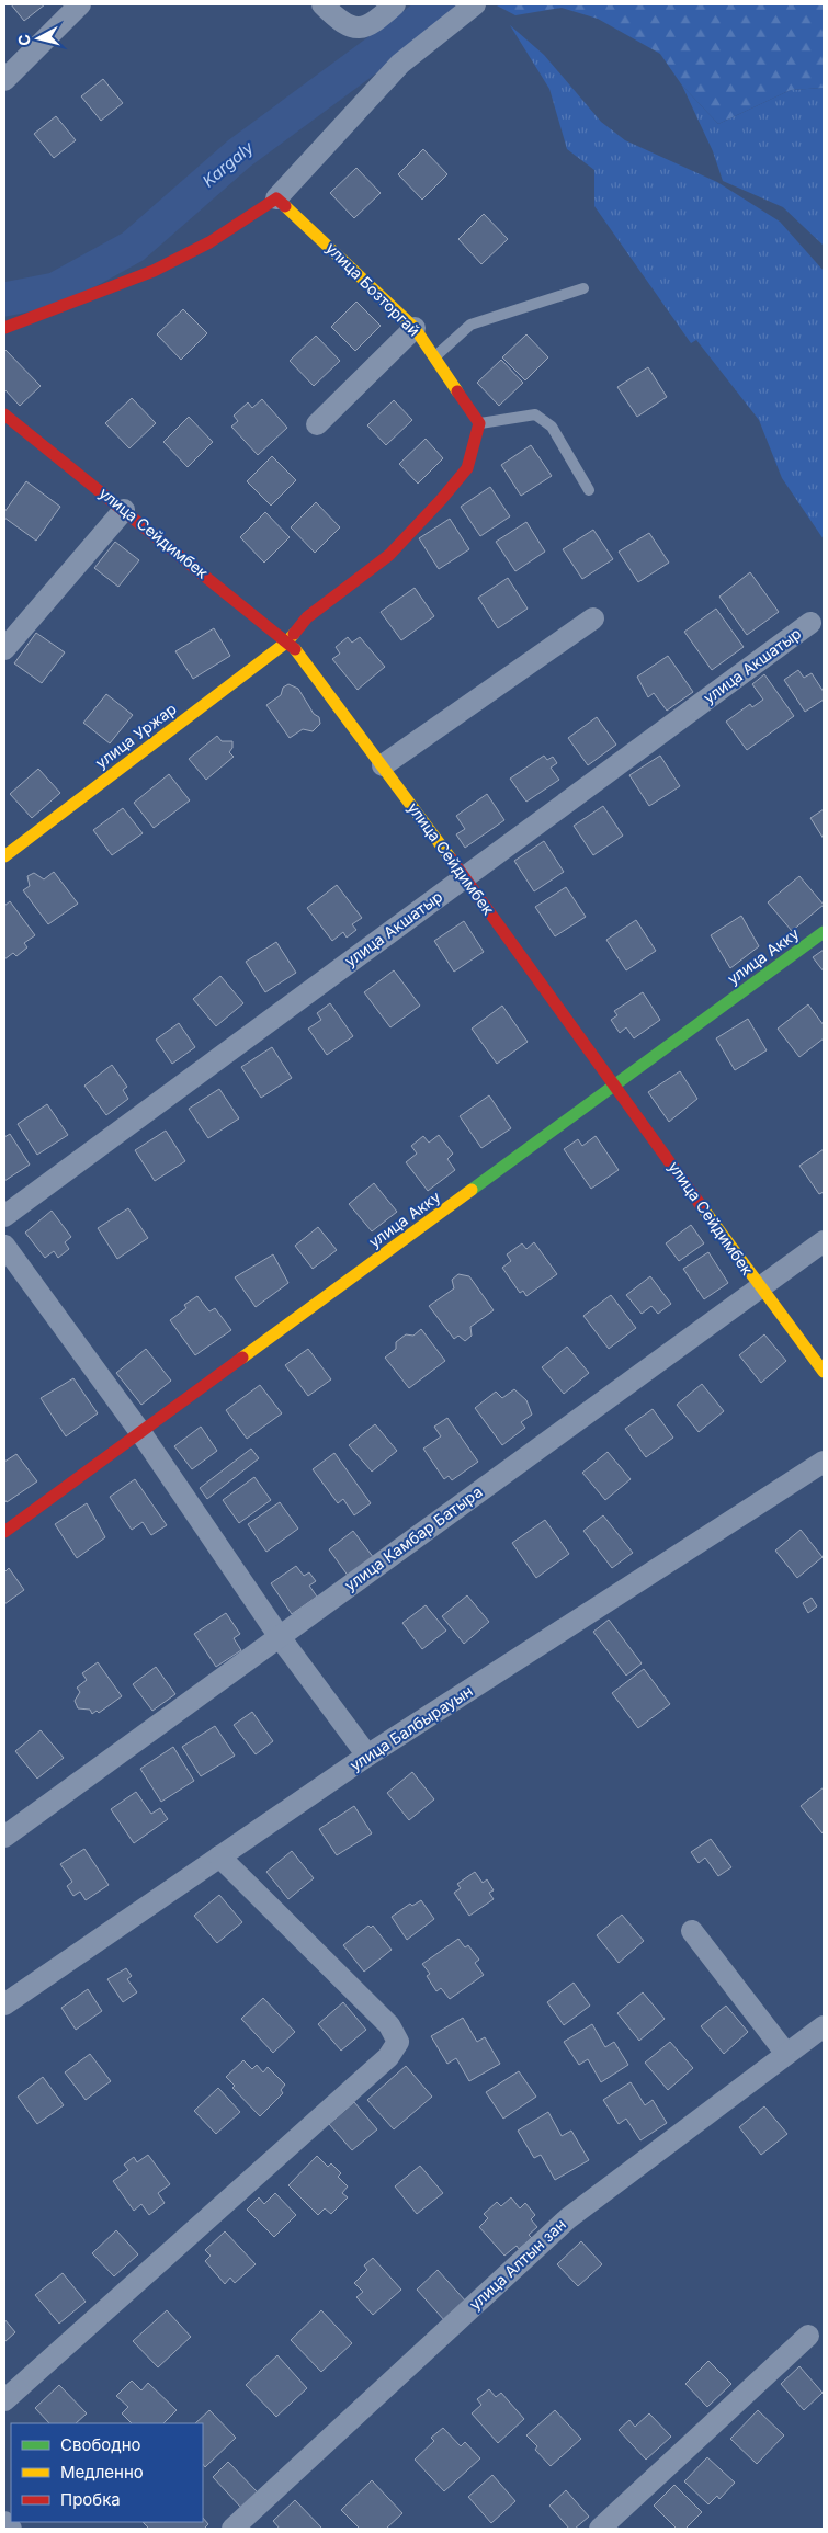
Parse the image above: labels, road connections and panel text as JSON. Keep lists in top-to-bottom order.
{
  "streets": {
    "street": [
      "улица Бозторгай",
      "улица Сейдимбек",
      "улица Акшатыр",
      "улица Уржар",
      "улица Акку",
      "улица Камбар Батыра",
      "улица Балбырауын",
      "улица Алтын зан"
    ]
  },
  "crossings": [
    ["улица Сейдимбек", "улица Акшатыр"],
    ["улица Сейдимбек", "улица Уржар"],
    ["улица Сейдимбек", "улица Акку"],
    ["улица Сейдимбек", "улица Камбар Батыра"]
  ],
  "water": ["Kargaly"],
  "legend": ["Свободно", "Медленно", "Пробка"],
  "north": "left"
}
